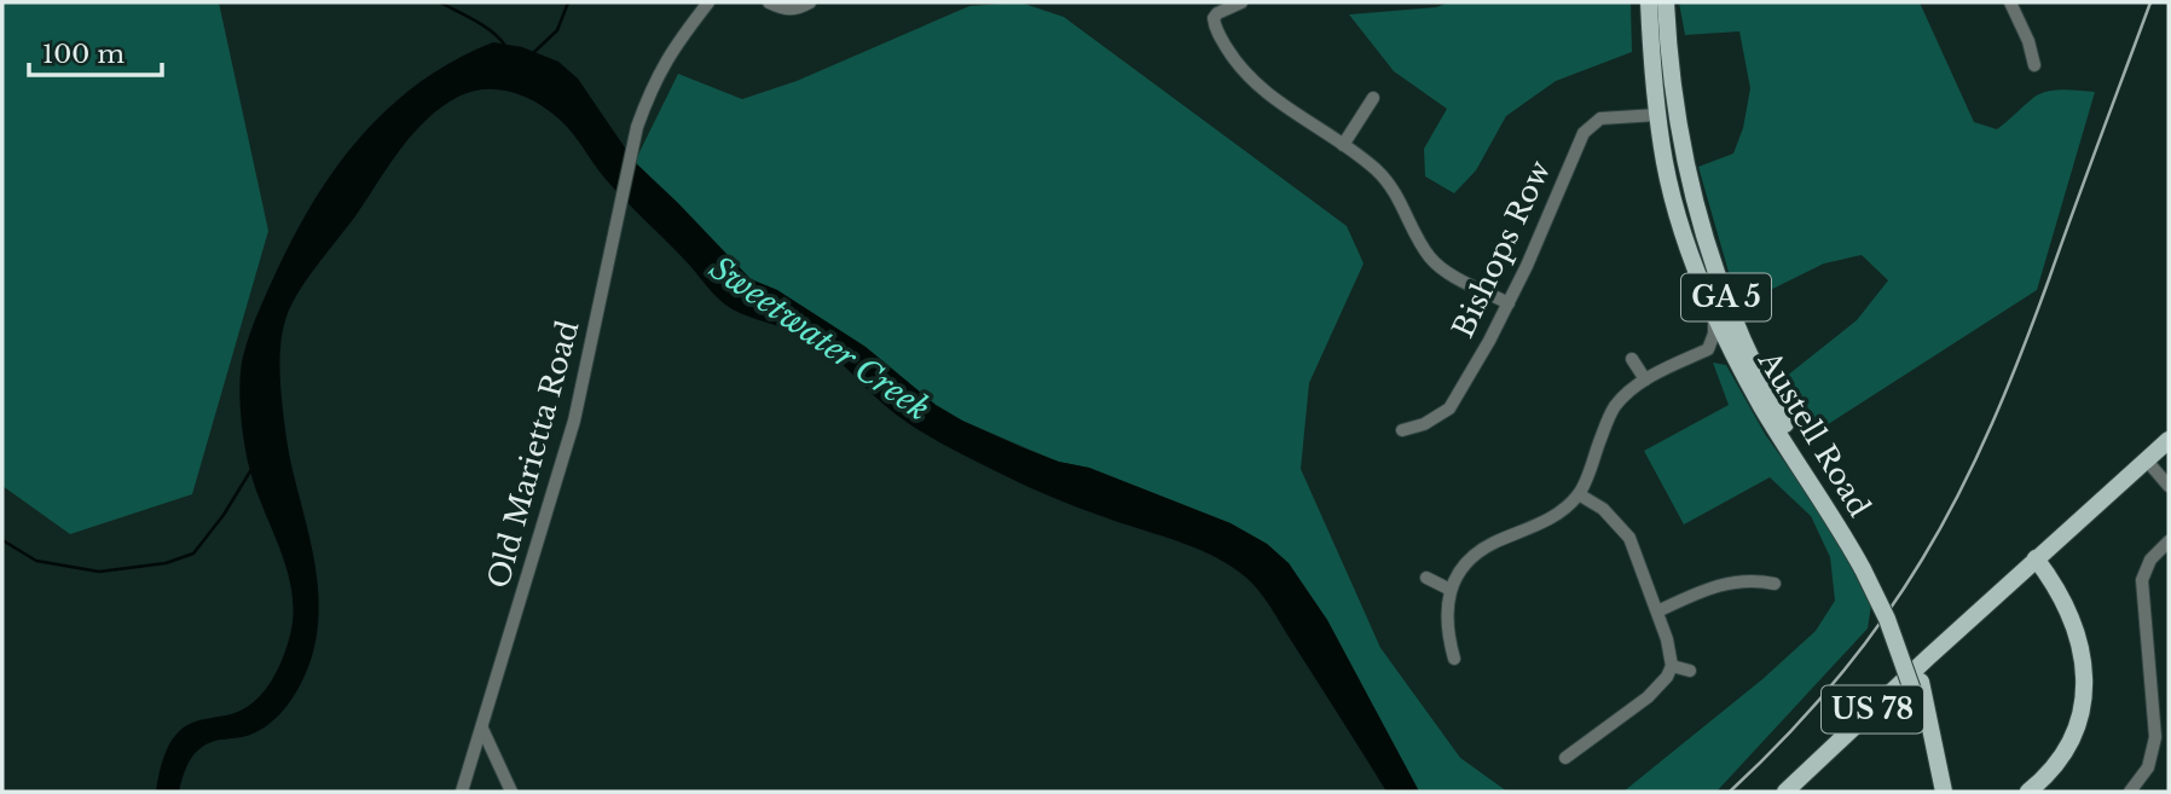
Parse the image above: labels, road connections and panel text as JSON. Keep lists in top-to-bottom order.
{
  "streets": {
    "main road": ["GA 5", "Austell Road", "US 78"],
    "street": ["Bishops Row", "Old Marietta Road"]
  },
  "crossings": [
    ["Bishops Row", "Austell Road"]
  ],
  "water": ["Sweetwater Creek"],
  "scale_bar": "100 m"
}
